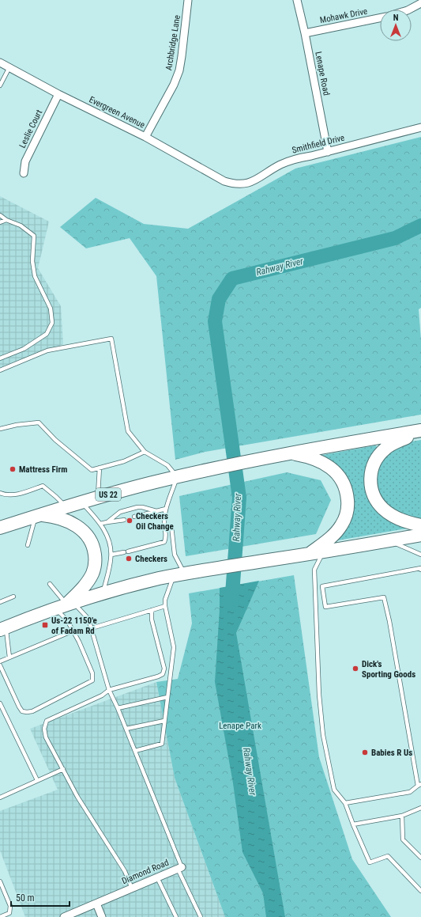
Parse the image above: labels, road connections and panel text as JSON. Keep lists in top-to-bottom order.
{
  "streets": {
    "highway": ["US 22"],
    "street": [
      "Mohawk Drive",
      "Archbridge Lane",
      "Lenape Road",
      "Evergreen Avenue",
      "Leslie Court",
      "Smithfield Drive",
      "Diamond Road"
    ]
  },
  "crossings": [
    ["Mohawk Drive", "Lenape Road"],
    ["Archbridge Lane", "Evergreen Avenue"],
    ["Lenape Road", "Smithfield Drive"],
    ["Evergreen Avenue", "Leslie Court"],
    ["Evergreen Avenue", "Smithfield Drive"]
  ],
  "water": ["Rahway River"],
  "parks": ["Lenape Park"],
  "places": {
    "other": [
      "Mattress Firm",
      "Checkers Oil Change",
      "Checkers",
      "Dick's Sporting Goods",
      "Babies R Us"
    ],
    "transit": ["Us-22 1150'e of Fadam Rd"]
  },
  "scale_bar": "50 m",
  "north": "top"
}
